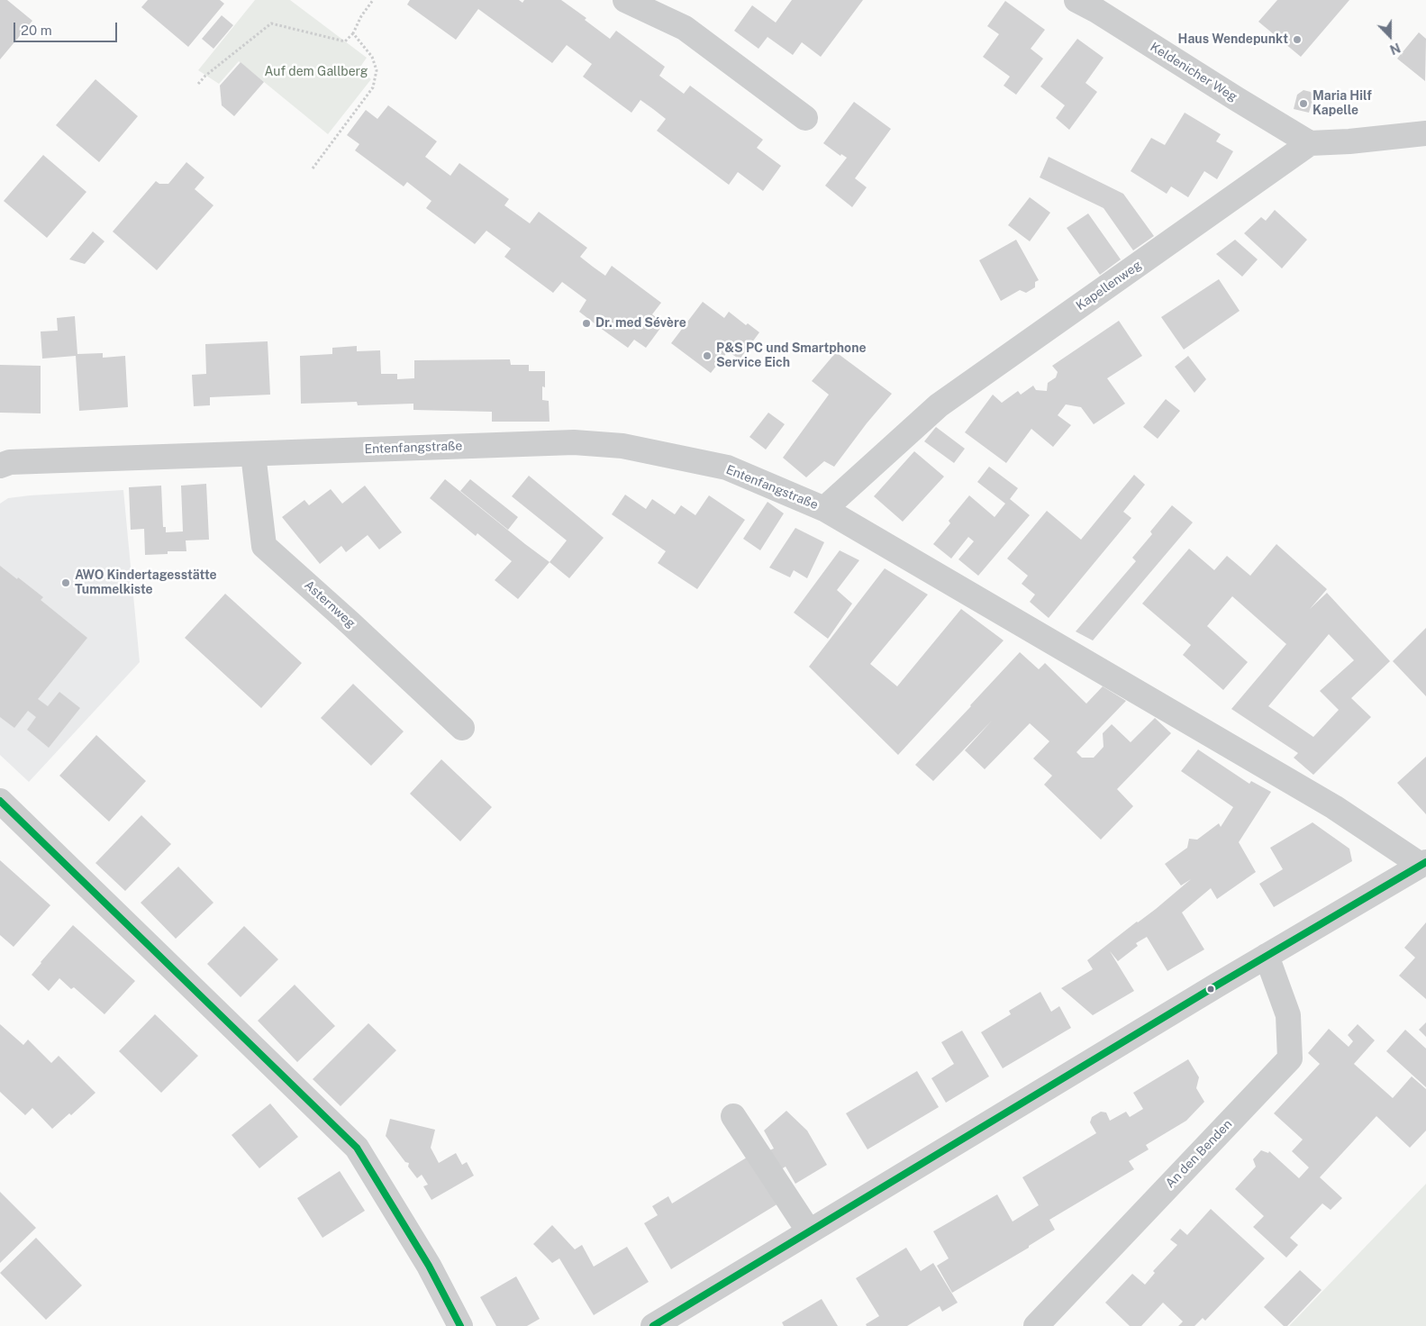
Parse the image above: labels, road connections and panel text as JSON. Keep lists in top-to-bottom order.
{
  "streets": {
    "street": [
      "Keldenicher Weg",
      "Kapellenweg",
      "Entenfangstraße",
      "Asternweg",
      "An den Benden"
    ]
  },
  "crossings": [
    ["Keldenicher Weg", "Kapellenweg"],
    ["Kapellenweg", "Entenfangstraße"],
    ["Entenfangstraße", "Asternweg"]
  ],
  "parks": ["Auf dem Gallberg"],
  "places": [
    "Haus Wendepunkt",
    "Maria Hilf Kapelle",
    "Dr. med Sévère",
    "P&S PC und Smartphone Service Eich",
    "AWO Kindertagesstätte Tummelkiste"
  ],
  "scale_bar": "20 m",
  "north": "bottom"
}
